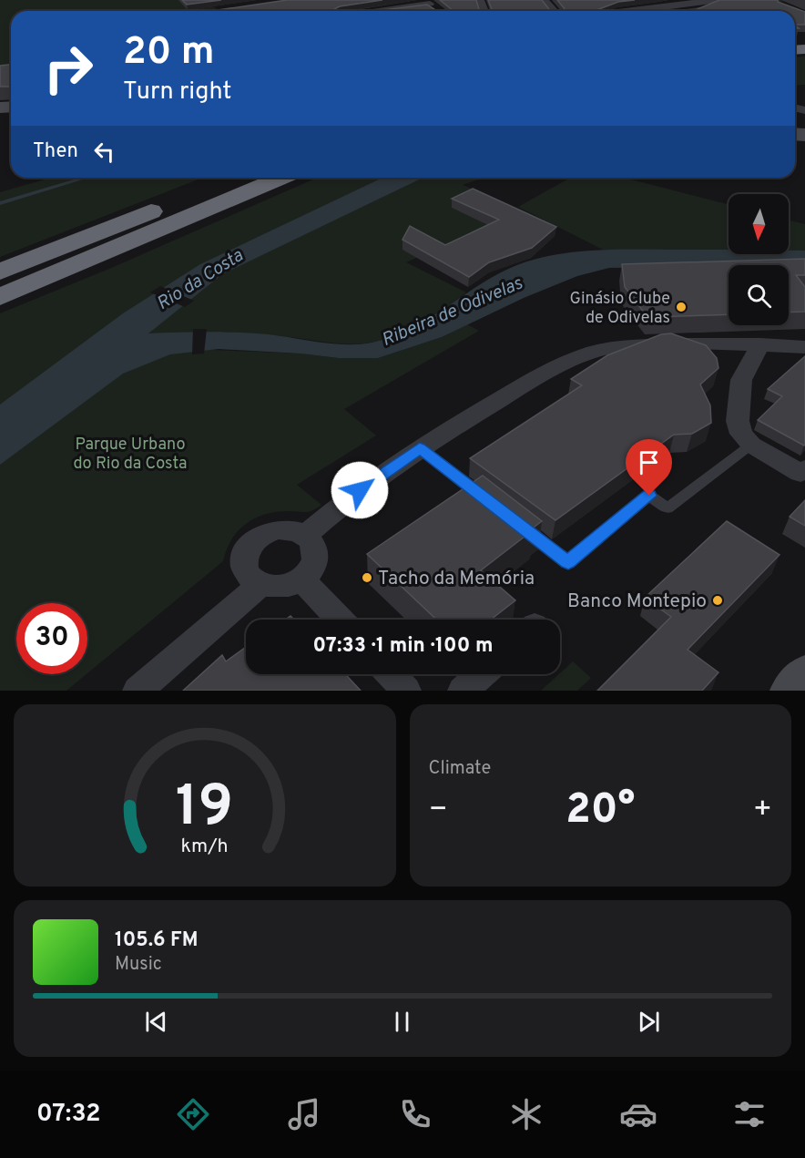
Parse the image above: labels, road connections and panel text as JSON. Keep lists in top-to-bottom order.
{
  "water": ["Rio da Costa", "Ribeira de Odivelas"],
  "parks": ["Parque Urbano do Rio da Costa"],
  "places": ["Ginásio Clube de Odivelas", "Tacho da Memória", "Banco Montepio"],
  "north": "bottom",
  "page": {
    "turn": ["20 m", "Turn right"],
    "then": "Then",
    "limit": "30",
    "trip": "07:33 · 1 min · 100 m",
    "tile": "Climate",
    "heat": ["−", "20°", "+"],
    "song": ["105.6 FM", "Music"],
    "tabs": "07:32",
    "gauge": ["19", "km/h"]
  }
}
